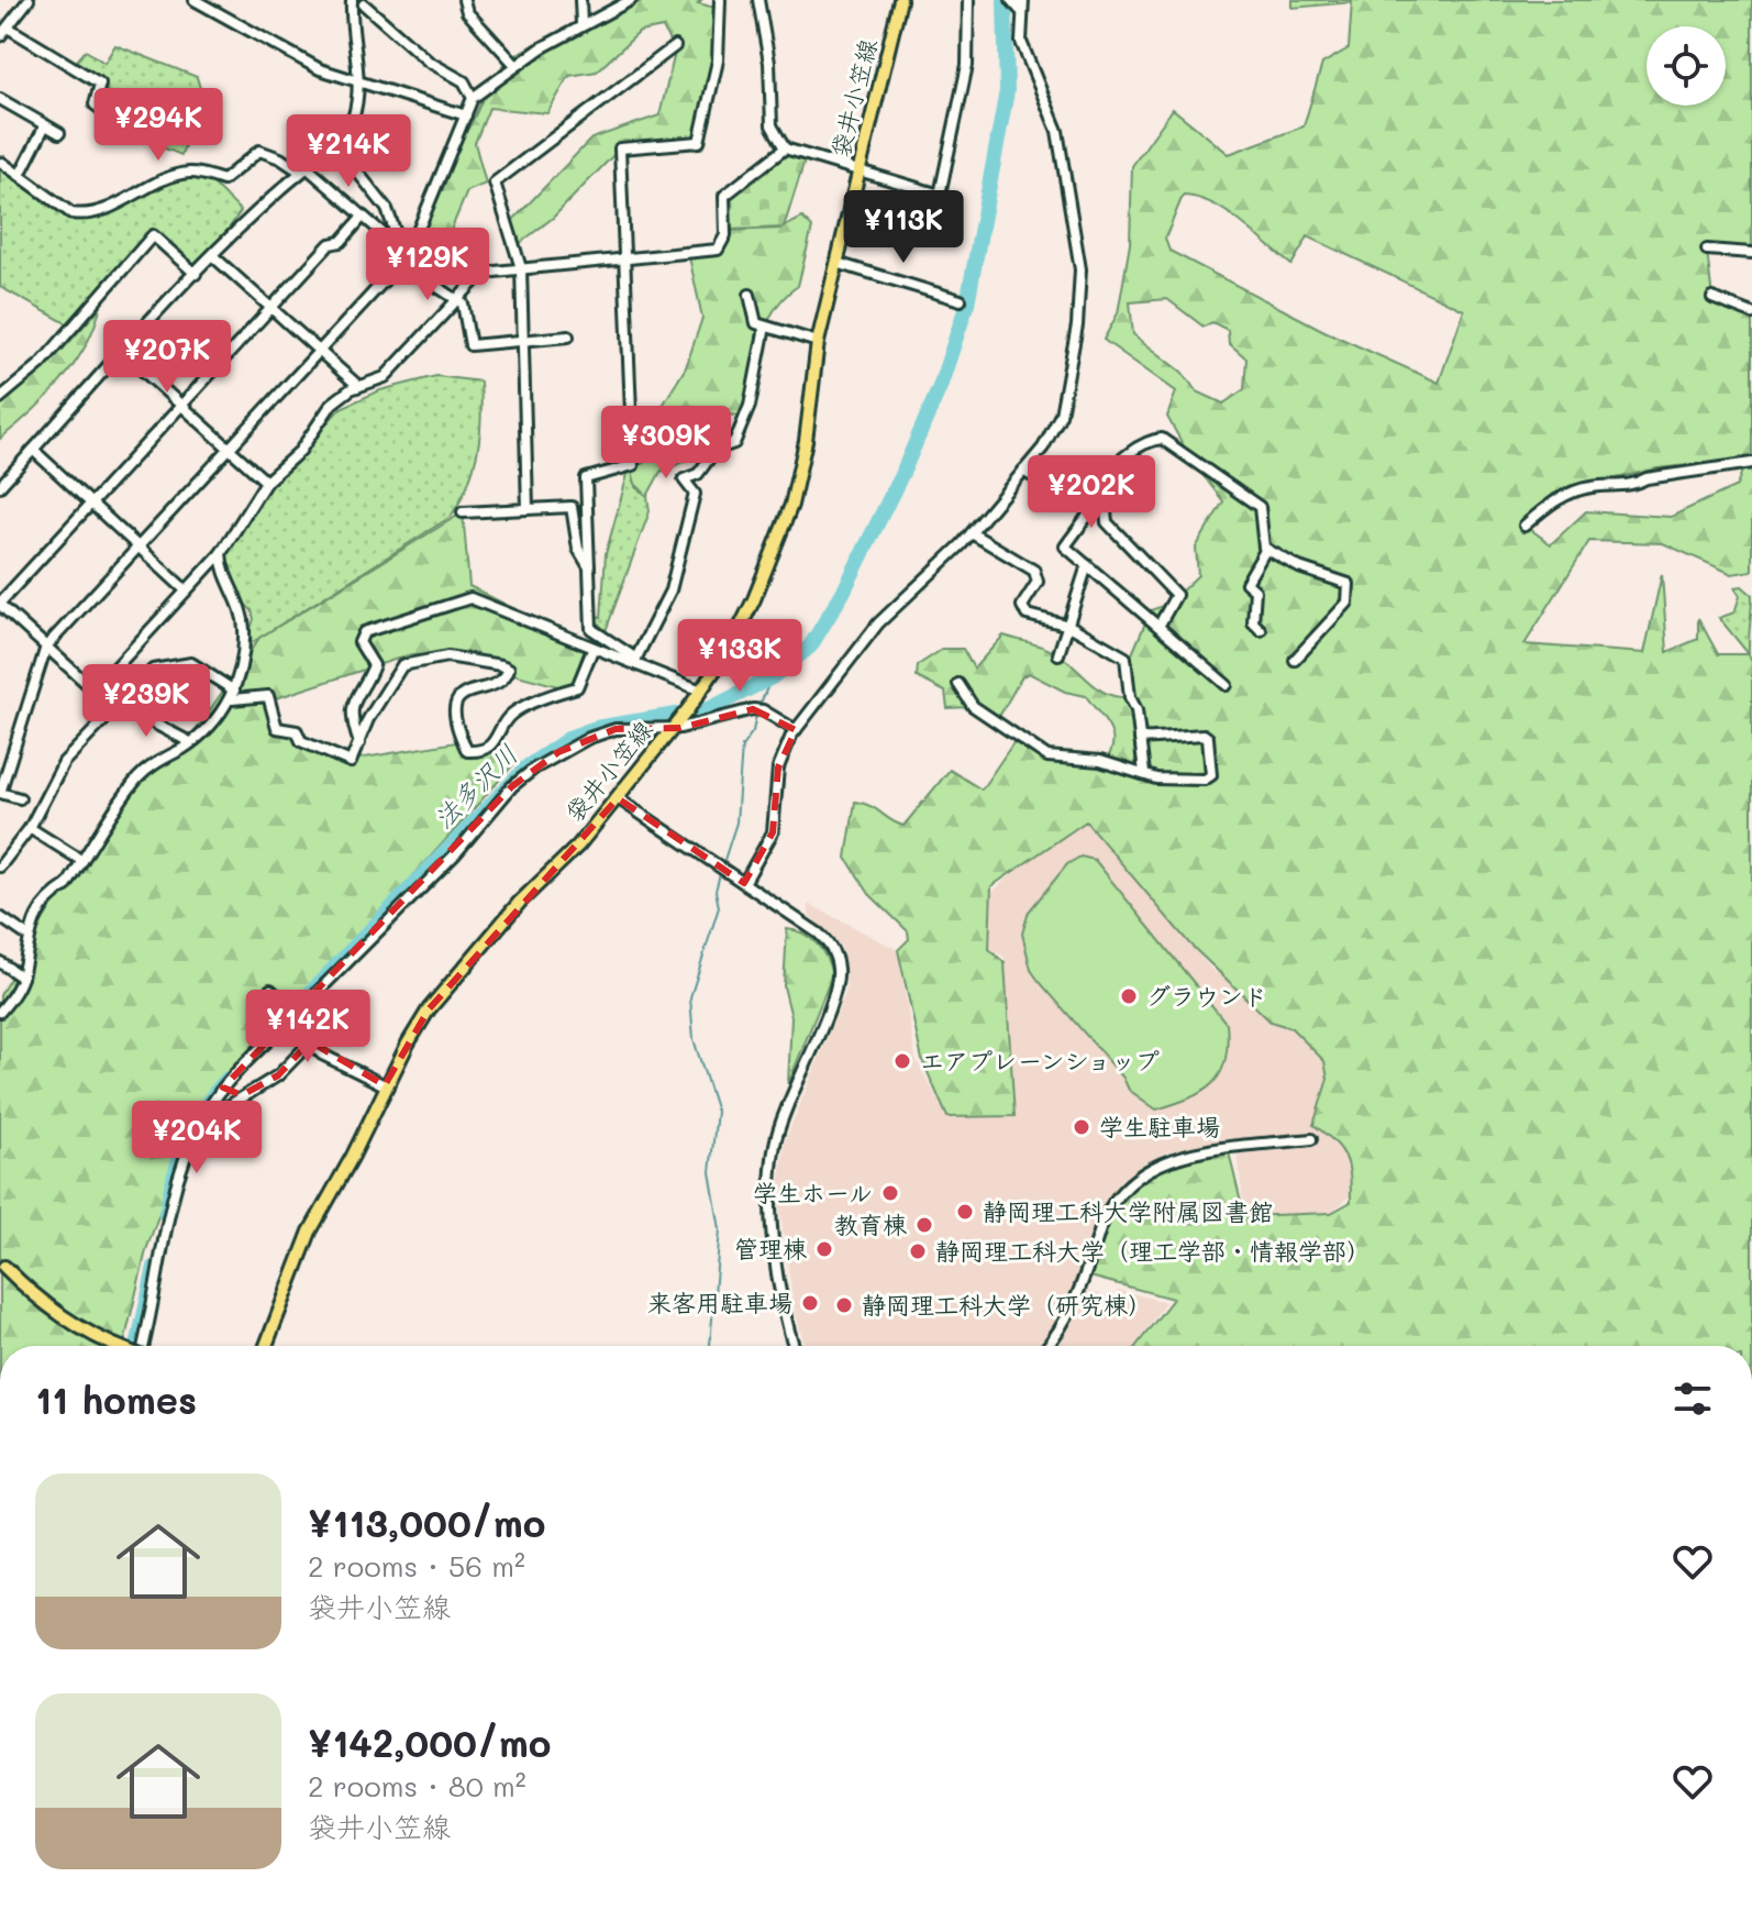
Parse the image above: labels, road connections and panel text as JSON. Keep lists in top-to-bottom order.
{
  "streets": {
    "main road": ["袋井小笠線"]
  },
  "water": ["法多沢川"],
  "places": [
    "グラウンド",
    "エアプレーンショップ",
    "学生駐車場",
    "学生ホール",
    "静岡理工科大学附属図書館",
    "教育棟",
    "管理棟",
    "静岡理工科大学（理工学部・情報学部）",
    "来客用駐車場",
    "静岡理工科大学（研究棟）"
  ],
  "page": {
    "price": [
      "¥294K",
      "¥214K",
      "¥113K",
      "¥129K",
      "¥207K",
      "¥309K",
      "¥202K",
      "¥133K",
      "¥239K",
      "¥142K",
      "¥204K"
    ],
    "heading": "11 homes",
    "list": [
      {
        "name": "¥113,000/mo",
        "note": "2 rooms · 56 m² · 袋井小笠線"
      },
      {
        "name": "¥142,000/mo",
        "note": "2 rooms · 80 m² · 袋井小笠線"
      }
    ]
  }
}
